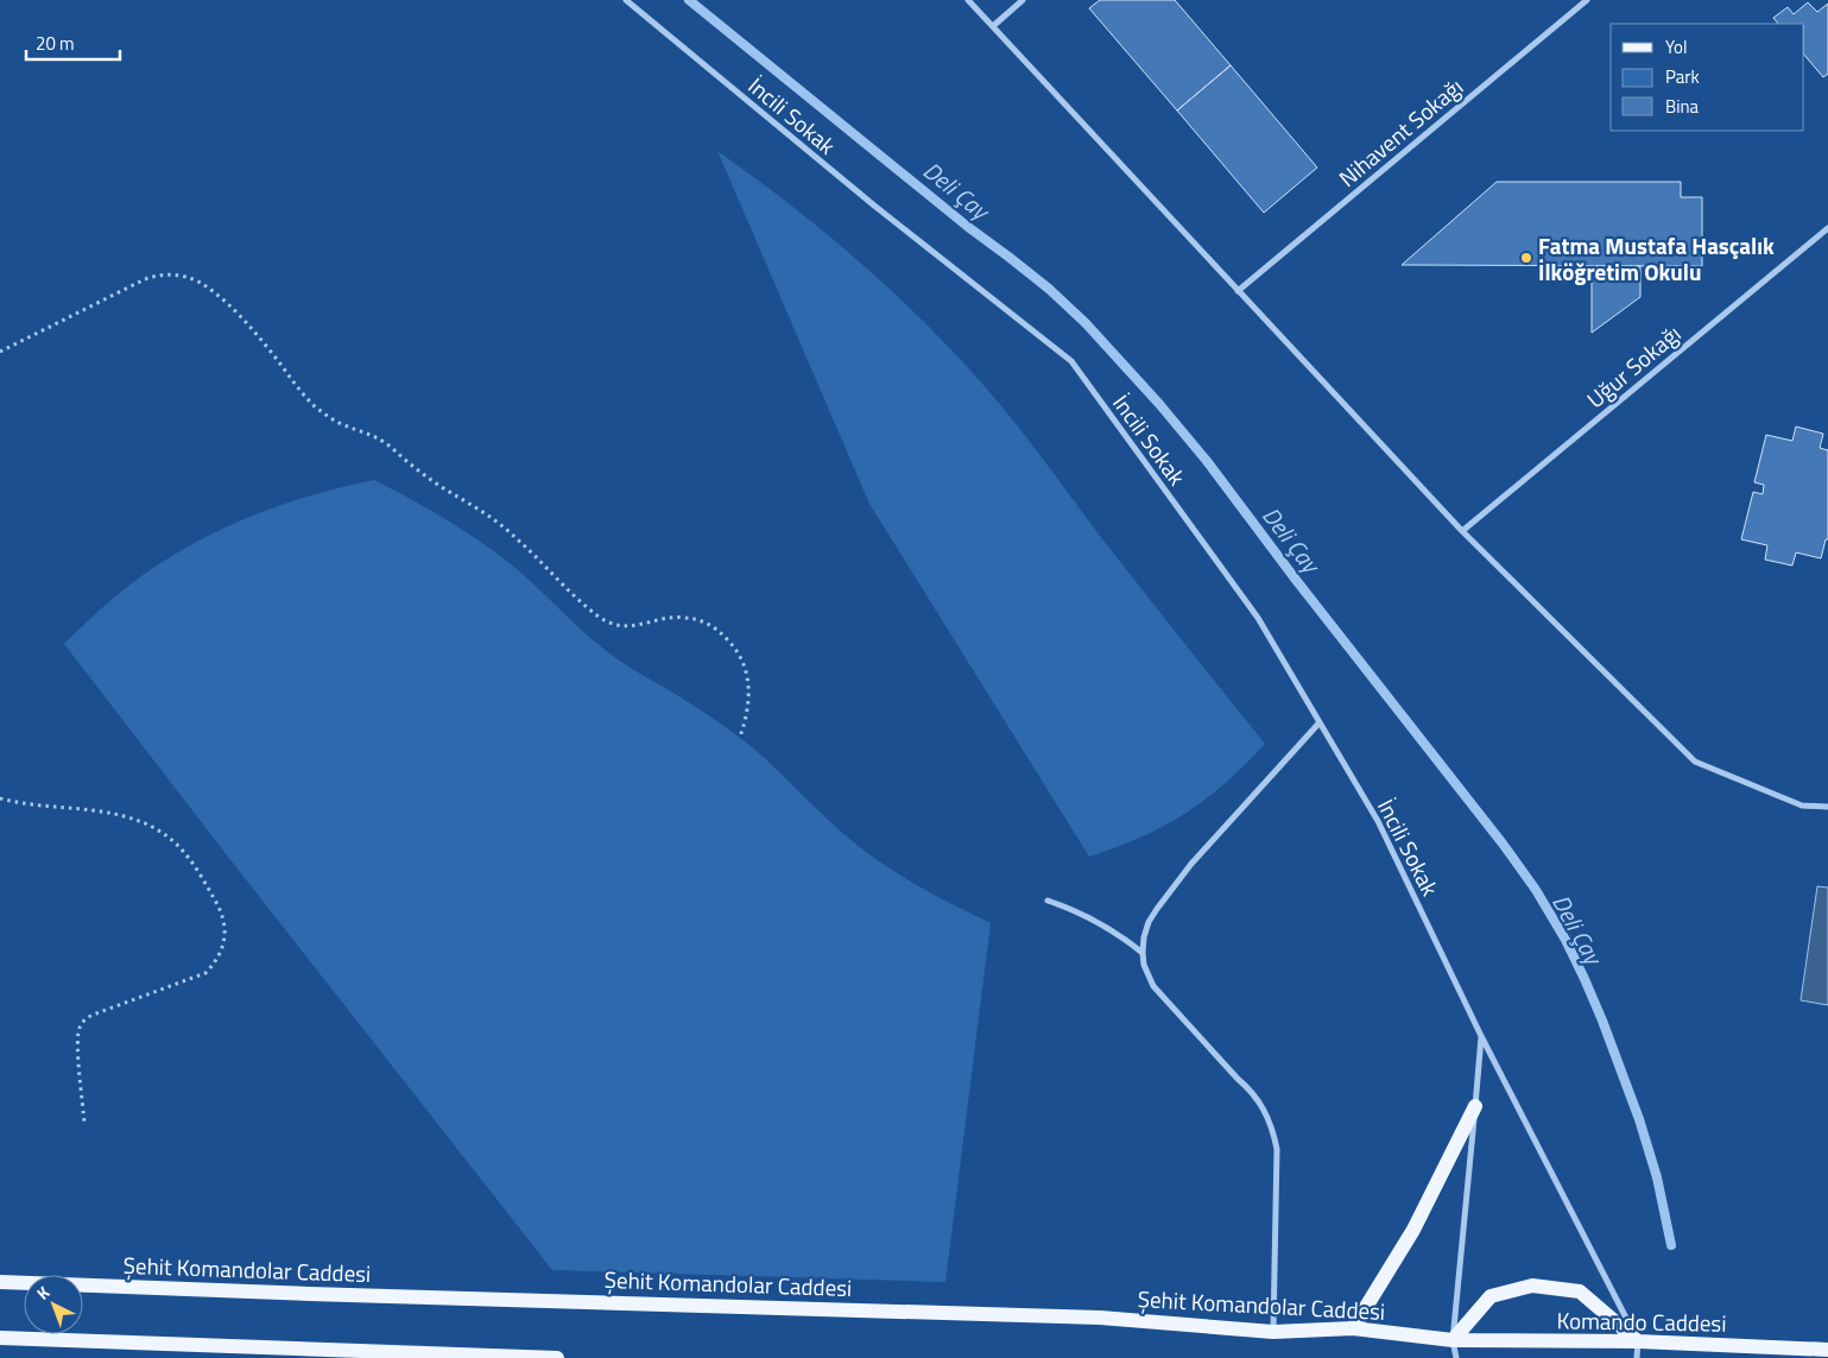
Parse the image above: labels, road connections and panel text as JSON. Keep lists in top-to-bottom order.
{
  "streets": {
    "main road": ["Şehit Komandolar Caddesi", "Komando Caddesi"],
    "street": ["İncili Sokak", "Nihavent Sokağı", "Uğur Sokağı"]
  },
  "crossings": [
    ["İncili Sokak", "Komando Caddesi"],
    ["Şehit Komandolar Caddesi", "Komando Caddesi"]
  ],
  "water": ["Deli Çay"],
  "places": ["Fatma Mustafa Hasçalık İlköğretim Okulu"],
  "legend": ["Yol", "Park", "Bina"],
  "scale_bar": "20 m",
  "north": "top left"
}
